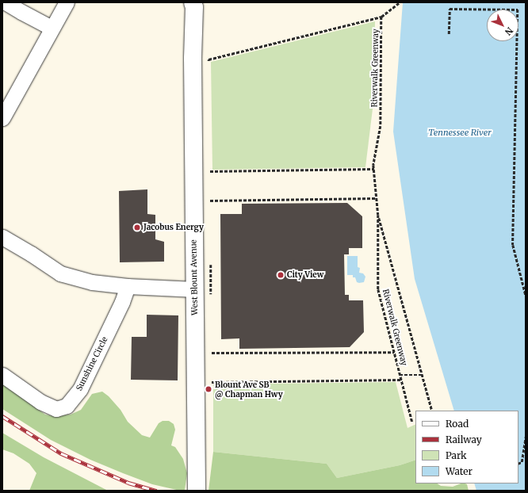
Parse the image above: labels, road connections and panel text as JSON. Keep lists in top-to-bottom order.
{
  "streets": {
    "street": ["West Blount Avenue", "Sunshine Circle"],
    "path": ["Riverwalk Greenway"]
  },
  "water": ["Tennessee River"],
  "places": ["Jacobus Energy", "City View", "Blount Ave SB @ Chapman Hwy"],
  "legend": [
    "Road",
    "Railway",
    "Park",
    "Water"
  ],
  "north": "bottom right"
}
